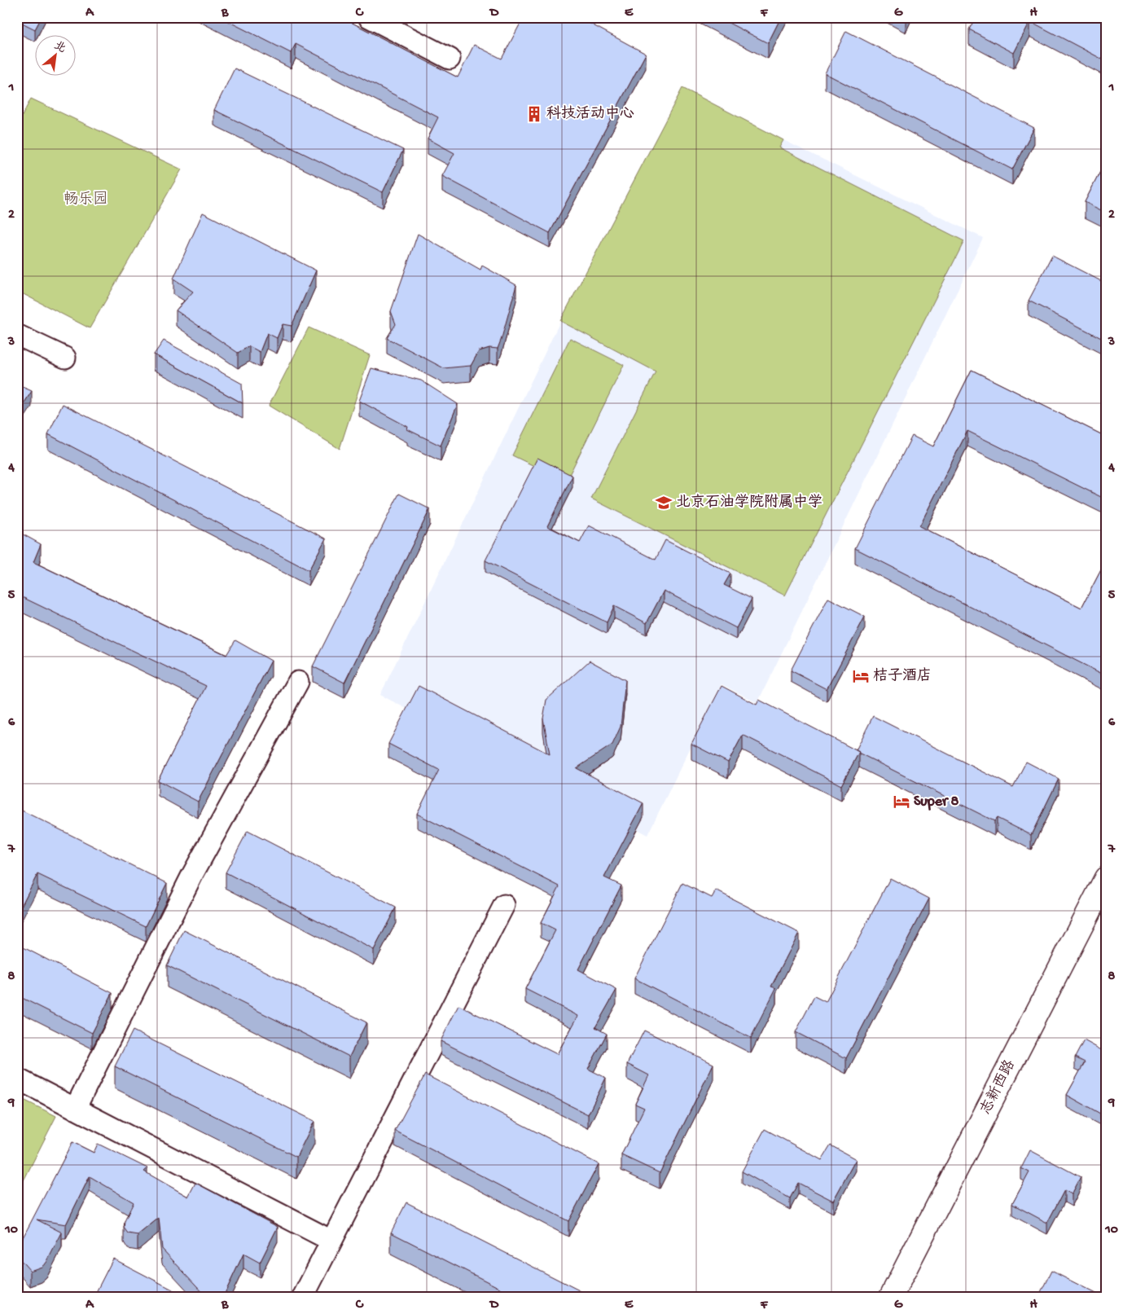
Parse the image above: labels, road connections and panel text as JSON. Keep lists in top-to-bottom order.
{
  "streets": {
    "street": ["志新西路"]
  },
  "parks": ["畅乐园"],
  "places": {
    "building": ["科技活动中心"],
    "school or university": ["北京石油学院附属中学"],
    "hotel": ["桔子酒店", "Super 8"]
  },
  "north": "top right",
  "grid": {
    "columns": [
      "A",
      "B",
      "C",
      "D",
      "E",
      "F",
      "G",
      "H"
    ],
    "rows": [
      "1",
      "2",
      "3",
      "4",
      "5",
      "6",
      "7",
      "8",
      "9",
      "10"
    ]
  }
}
